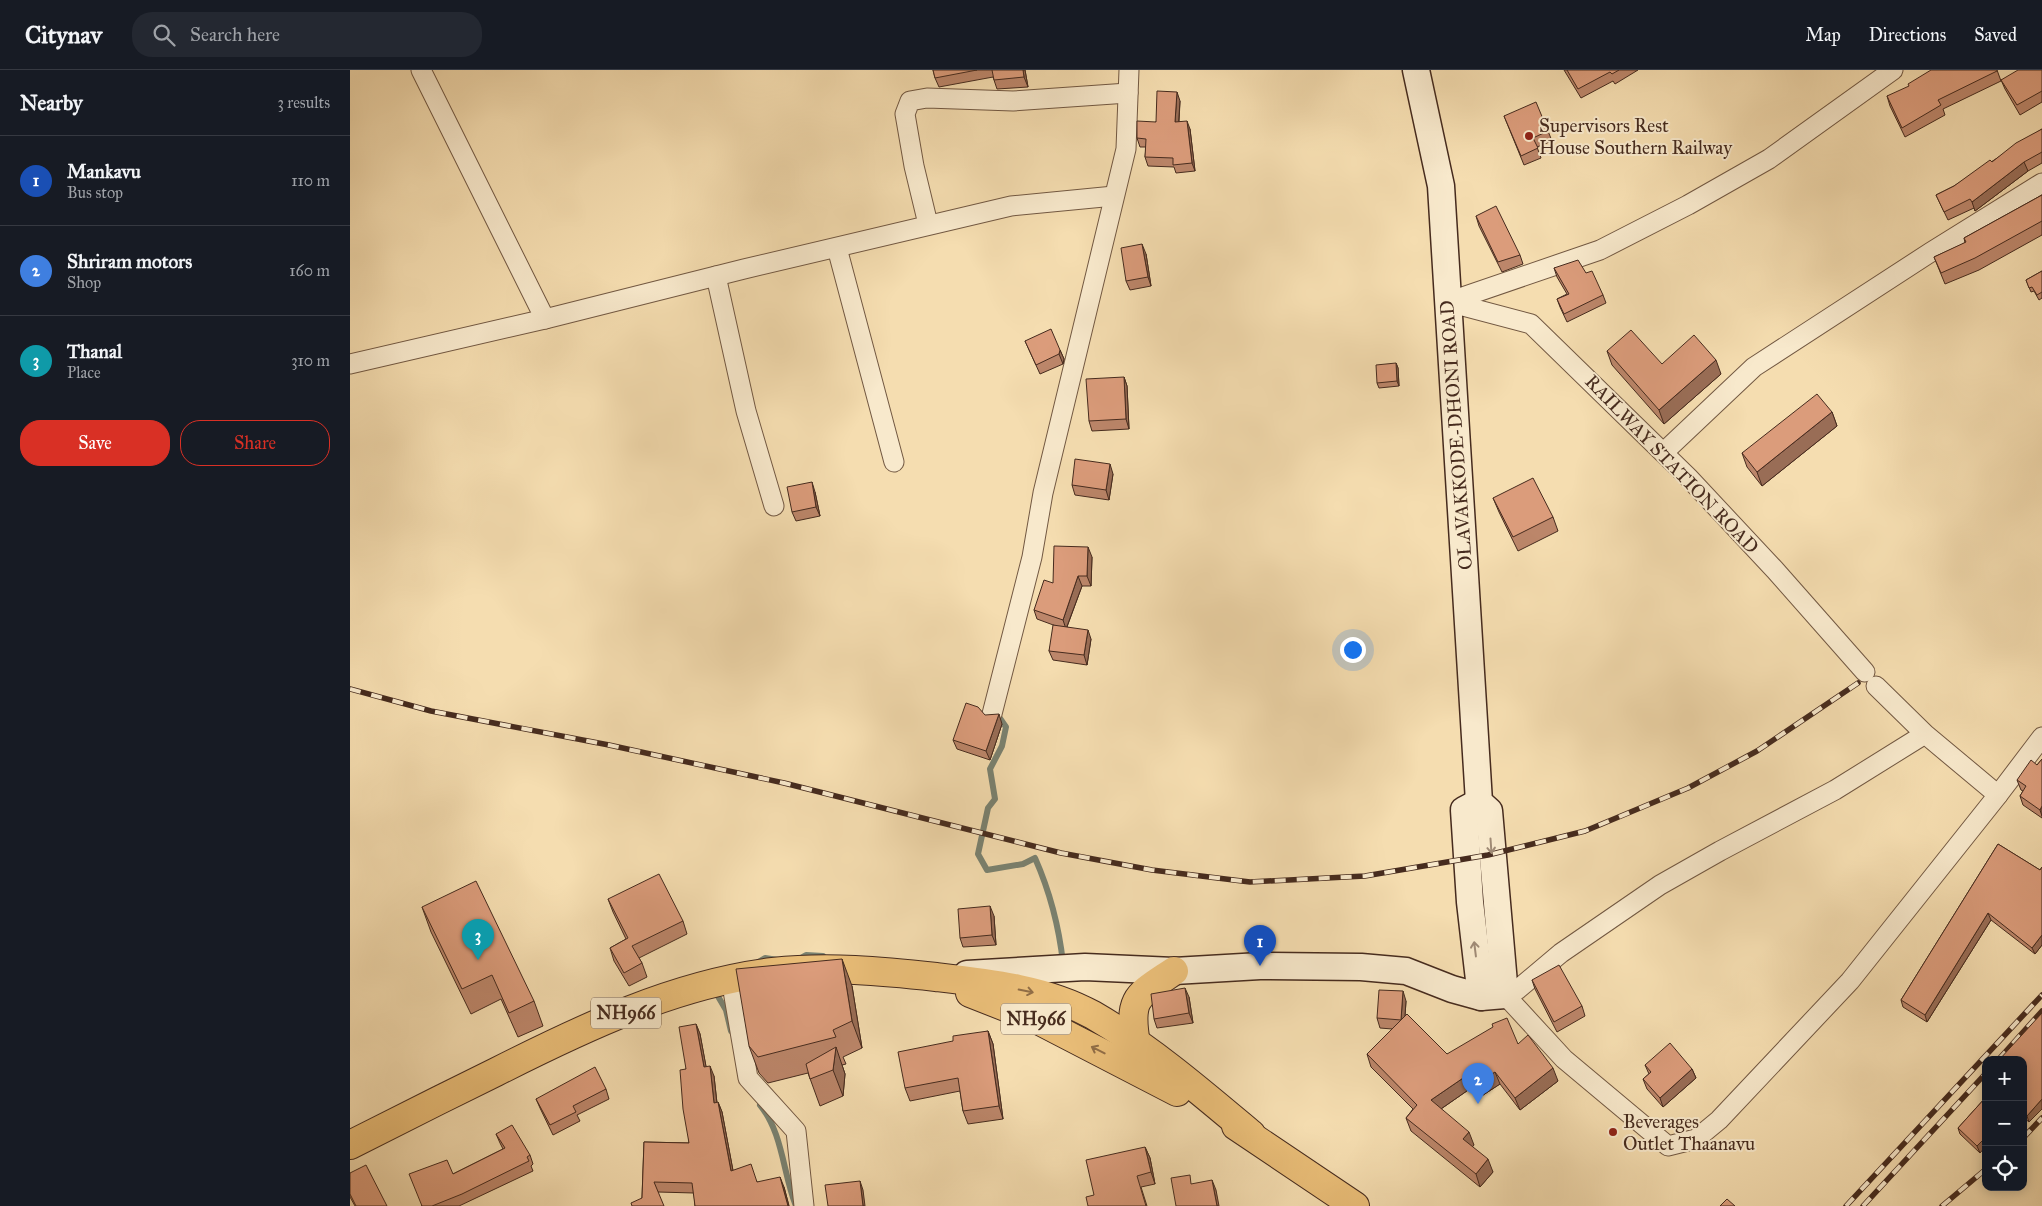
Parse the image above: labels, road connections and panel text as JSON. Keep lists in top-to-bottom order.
{
  "streets": {
    "highway": ["NH966"],
    "main road": ["OLAVAKKODE-DHONI ROAD"],
    "street": ["RAILWAY STATION ROAD"]
  },
  "crossings": [
    ["OLAVAKKODE-DHONI ROAD", "RAILWAY STATION ROAD"]
  ],
  "places": ["Supervisors Rest House Southern Railway", "Beverages Outlet Thaanavu"],
  "page": {
    "header": "Citynav",
    "search": "Search here",
    "nav": ["Map", "Directions", "Saved"],
    "heading": ["Nearby", "3 results"],
    "list": [
      {
        "mark": "1",
        "name": "Mankavu",
        "note": "Bus stop",
        "value": "110 m"
      },
      {
        "mark": "2",
        "name": "Shriram motors",
        "note": "Shop",
        "value": "160 m"
      },
      {
        "mark": "3",
        "name": "Thanal",
        "note": "Place",
        "value": "310 m"
      }
    ],
    "buttons": ["Save", "Share"],
    "pins": ["3", "1", "2"],
    "map_buttons": ["+", "−"]
  }
}
